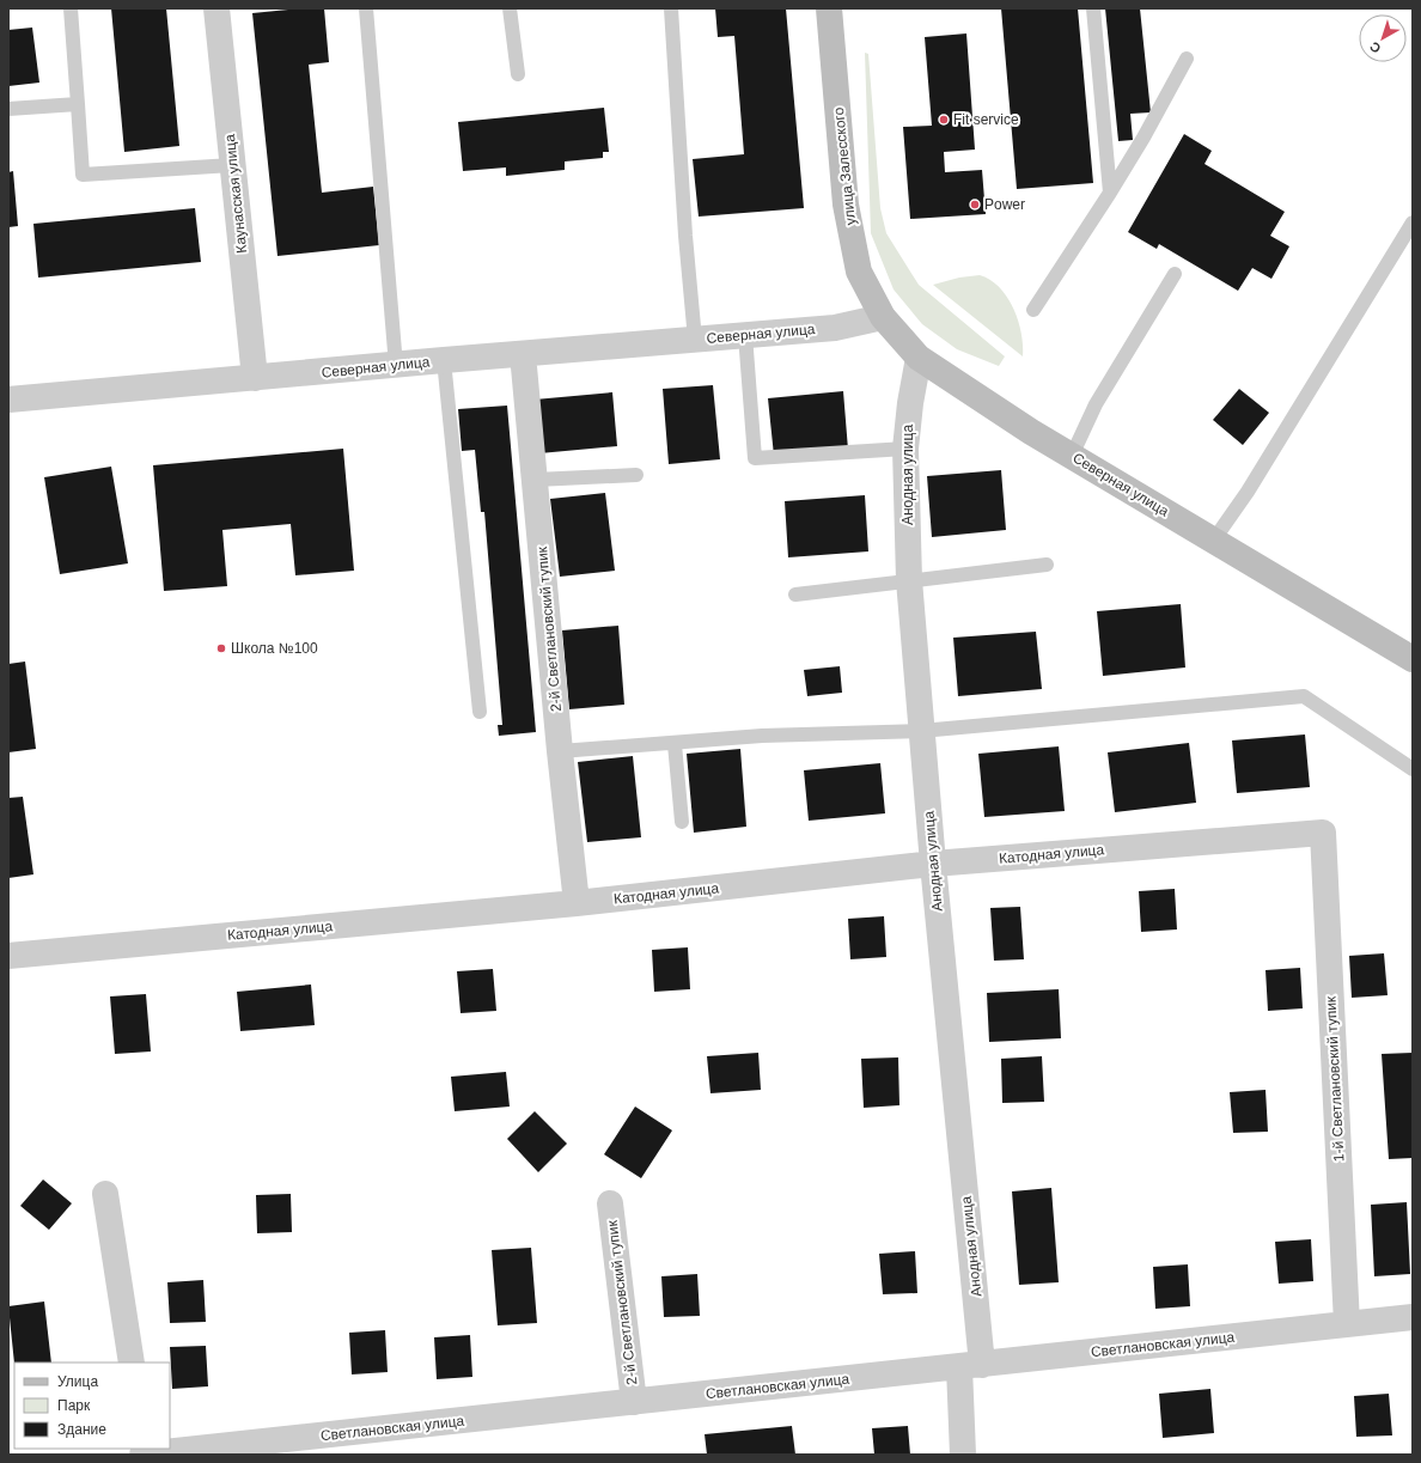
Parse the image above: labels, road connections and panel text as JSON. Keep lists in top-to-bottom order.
{
  "streets": {
    "main road": ["улица Залесского", "Северная улица"],
    "street": [
      "Каунасская улица",
      "Анодная улица",
      "2-й Светлановский тупик",
      "Катодная улица",
      "1-й Светлановский тупик",
      "Светлановская улица"
    ]
  },
  "crossings": [
    ["улица Залесского", "Северная улица"],
    ["Каунасская улица", "Северная улица"],
    ["Северная улица", "Анодная улица"],
    ["Северная улица", "2-й Светлановский тупик"],
    ["Анодная улица", "Катодная улица"],
    ["Анодная улица", "Светлановская улица"],
    ["2-й Светлановский тупик", "Катодная улица"],
    ["2-й Светлановский тупик", "Светлановская улица"],
    ["Катодная улица", "1-й Светлановский тупик"],
    ["1-й Светлановский тупик", "Светлановская улица"]
  ],
  "places": ["Fit service", "Power", "Школа №100"],
  "legend": ["Улица", "Парк", "Здание"],
  "north": "bottom left"
}
